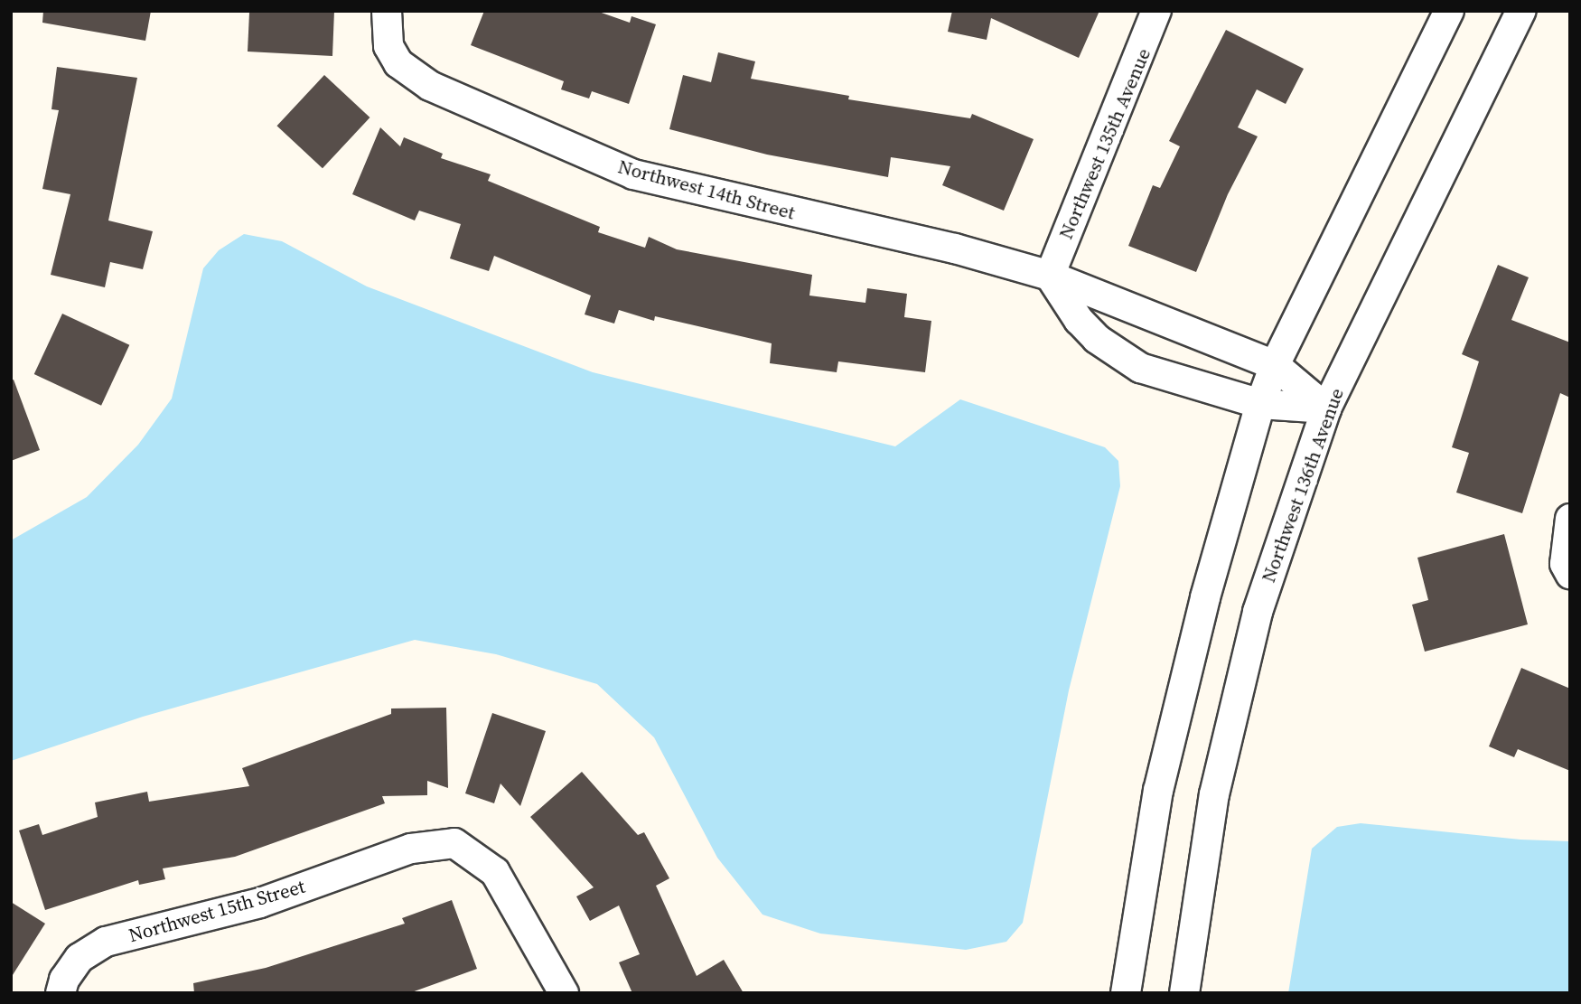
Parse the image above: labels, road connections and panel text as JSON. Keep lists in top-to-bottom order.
{
  "streets": {
    "street": [
      "Northwest 135th Avenue",
      "Northwest 14th Street",
      "Northwest 136th Avenue",
      "Northwest 15th Street"
    ]
  },
  "crossings": [
    ["Northwest 135th Avenue", "Northwest 14th Street"],
    ["Northwest 14th Street", "Northwest 136th Avenue"]
  ]
}
